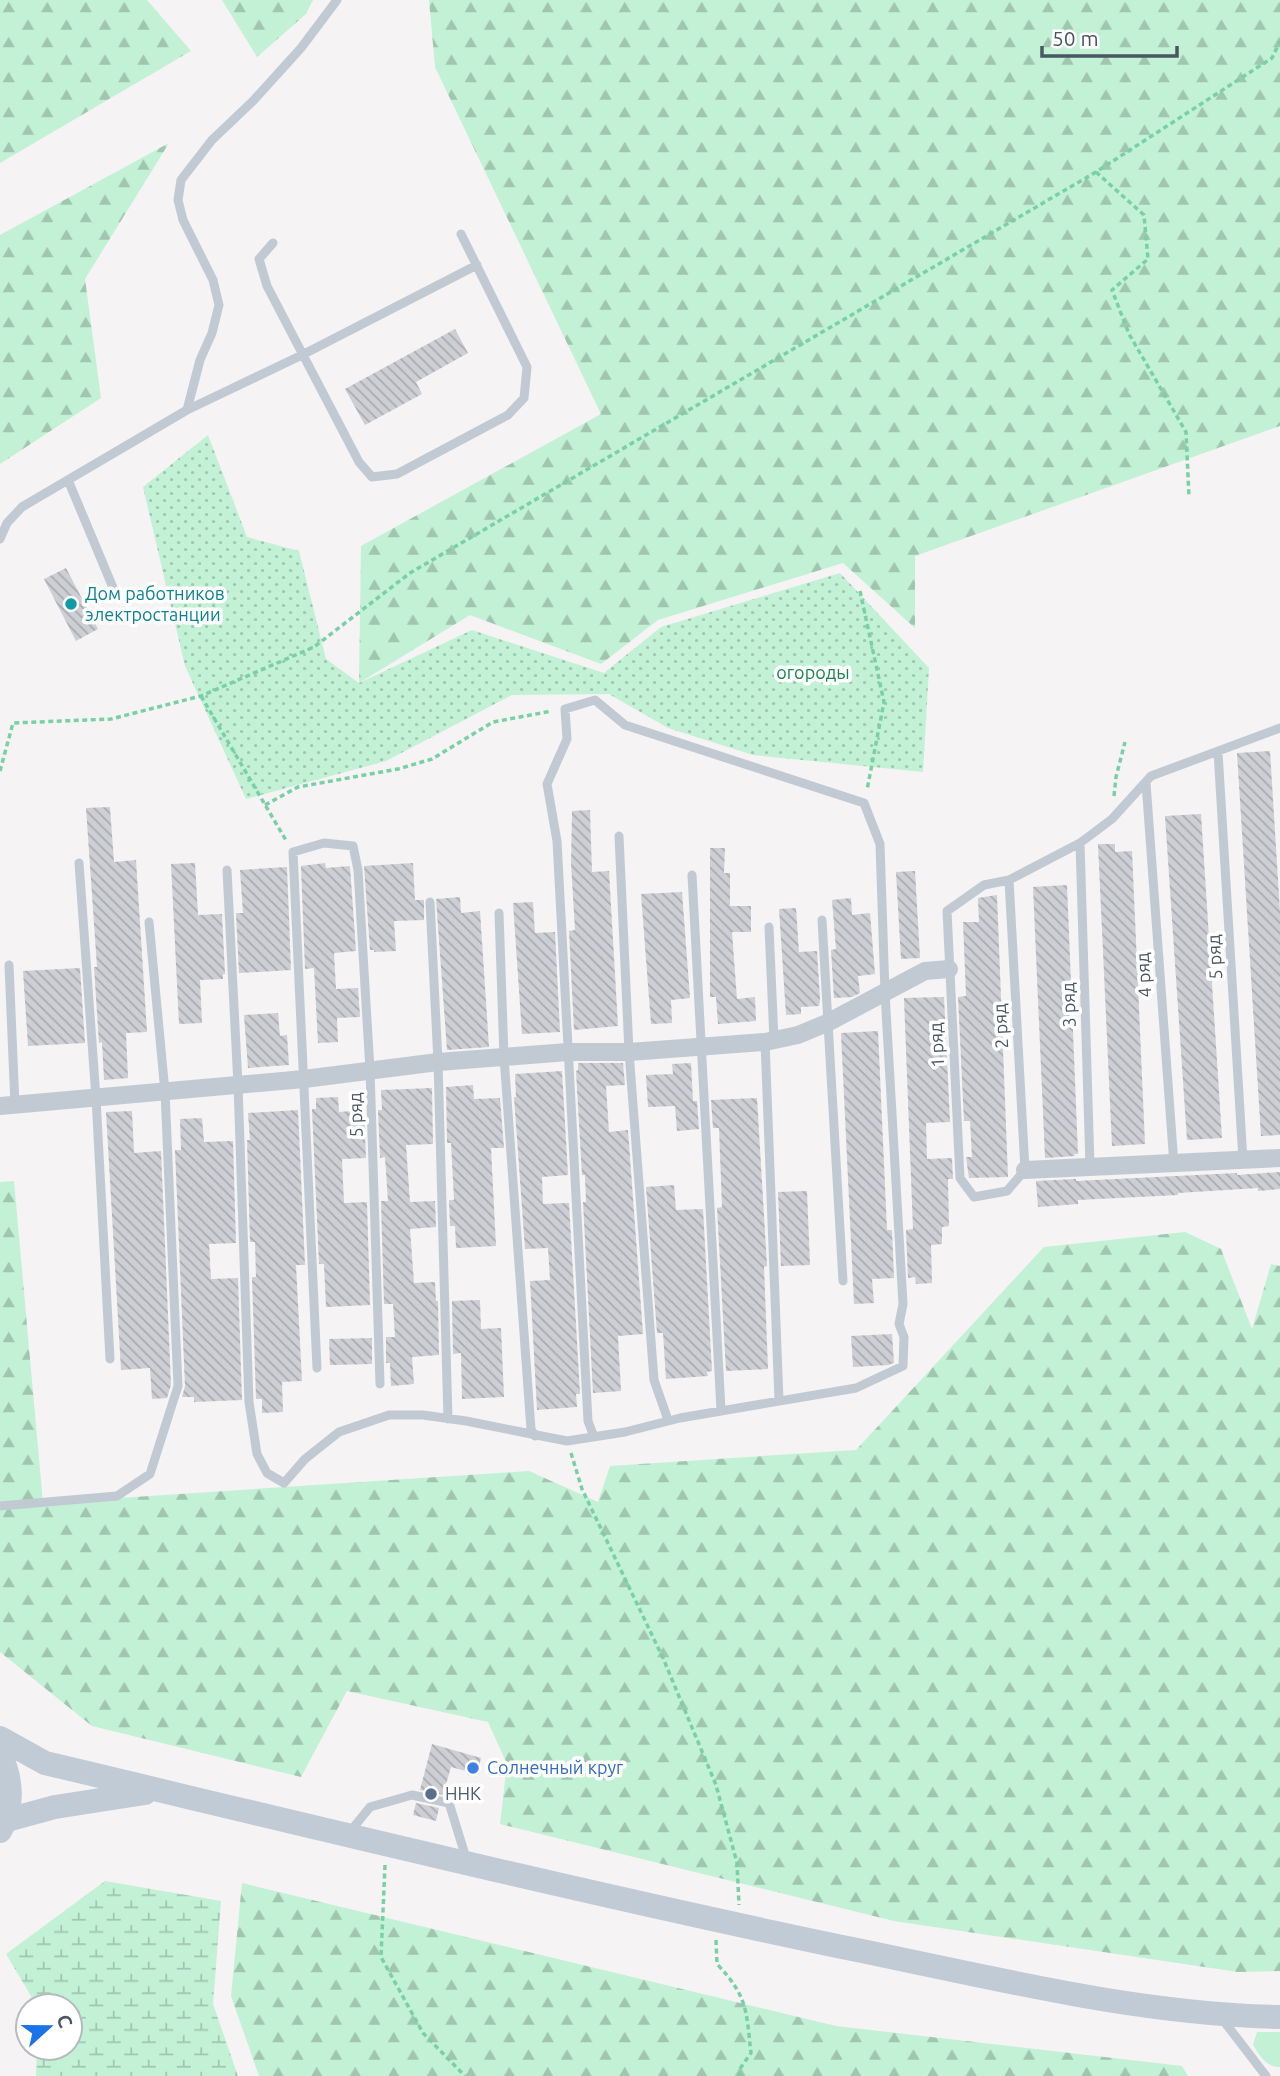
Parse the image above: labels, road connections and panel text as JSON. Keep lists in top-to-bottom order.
{
  "streets": {
    "lane": [
      "5 ряд",
      "4 ряд",
      "3 ряд",
      "2 ряд",
      "1 ряд"
    ]
  },
  "crossings": [
    ["2 ряд", "1 ряд"]
  ],
  "parks": ["огороды"],
  "places": ["Дом работников электростанции", "Солнечный круг", "ННК"],
  "scale_bar": "50 m",
  "north": "right"
}
